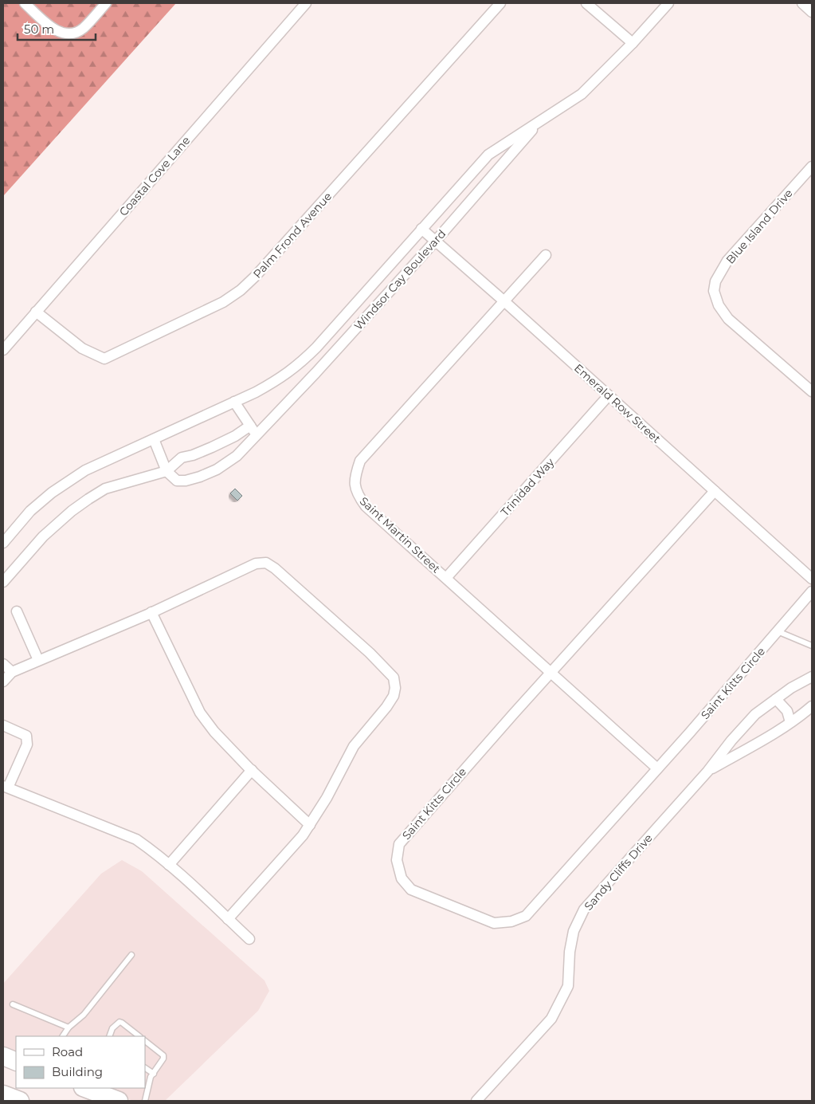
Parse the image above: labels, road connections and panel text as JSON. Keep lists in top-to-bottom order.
{
  "streets": {
    "street": [
      "Coastal Cove Lane",
      "Blue Island Drive",
      "Palm Frond Avenue",
      "Windsor Cay Boulevard",
      "Emerald Row Street",
      "Trinidad Way",
      "Saint Martin Street",
      "Saint Kitts Circle",
      "Sandy Cliffs Drive"
    ]
  },
  "crossings": [
    ["Coastal Cove Lane", "Palm Frond Avenue"],
    ["Windsor Cay Boulevard", "Emerald Row Street"],
    ["Emerald Row Street", "Trinidad Way"],
    ["Emerald Row Street", "Saint Martin Street"],
    ["Emerald Row Street", "Saint Kitts Circle"],
    ["Trinidad Way", "Saint Martin Street"],
    ["Saint Martin Street", "Saint Kitts Circle"]
  ],
  "legend": ["Road", "Building"],
  "scale_bar": "50 m"
}
